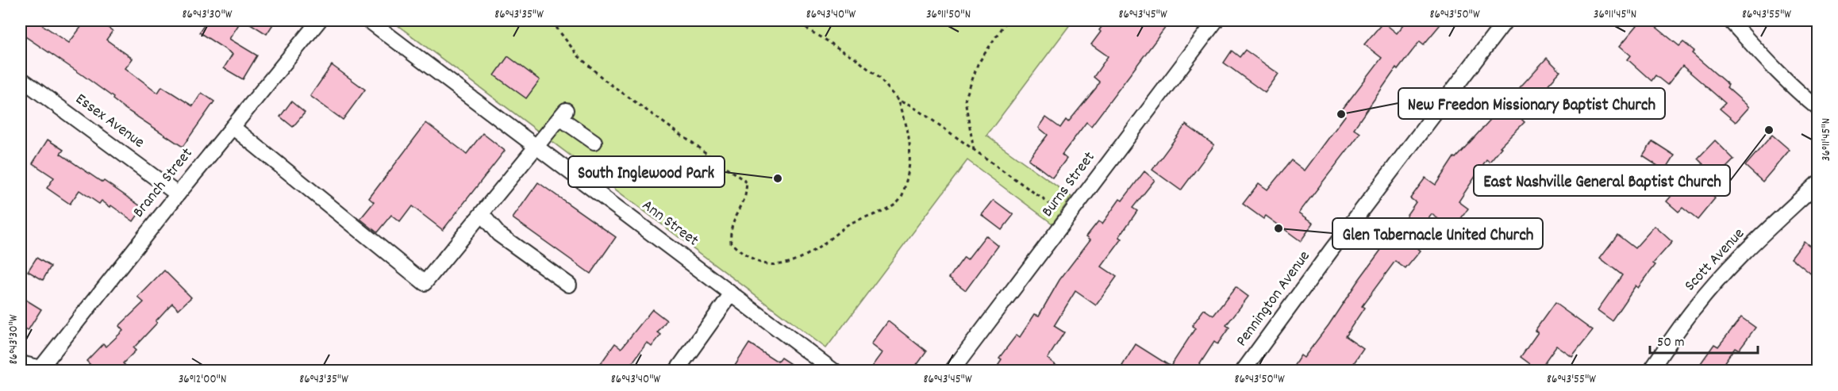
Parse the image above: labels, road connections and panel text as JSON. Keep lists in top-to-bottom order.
{
  "streets": {
    "street": [
      "Essex Avenue",
      "Branch Street",
      "Burns Street",
      "Ann Street",
      "Scott Avenue",
      "Pennington Avenue"
    ]
  },
  "crossings": [
    ["Essex Avenue", "Branch Street"]
  ],
  "places": [
    "New Freedon Missionary Baptist Church",
    "East Nashville General Baptist Church",
    "South Inglewood Park",
    "Glen Tabernacle United Church"
  ],
  "scale_bar": "50 m",
  "coordinates": [
    "86°43'30\"W",
    "86°43'35\"W",
    "86°43'40\"W",
    "36°11'50\"N",
    "86°43'45\"W",
    "86°43'50\"W",
    "36°11'45\"N",
    "86°43'55\"W",
    "36°12'00\"N"
  ]
}
